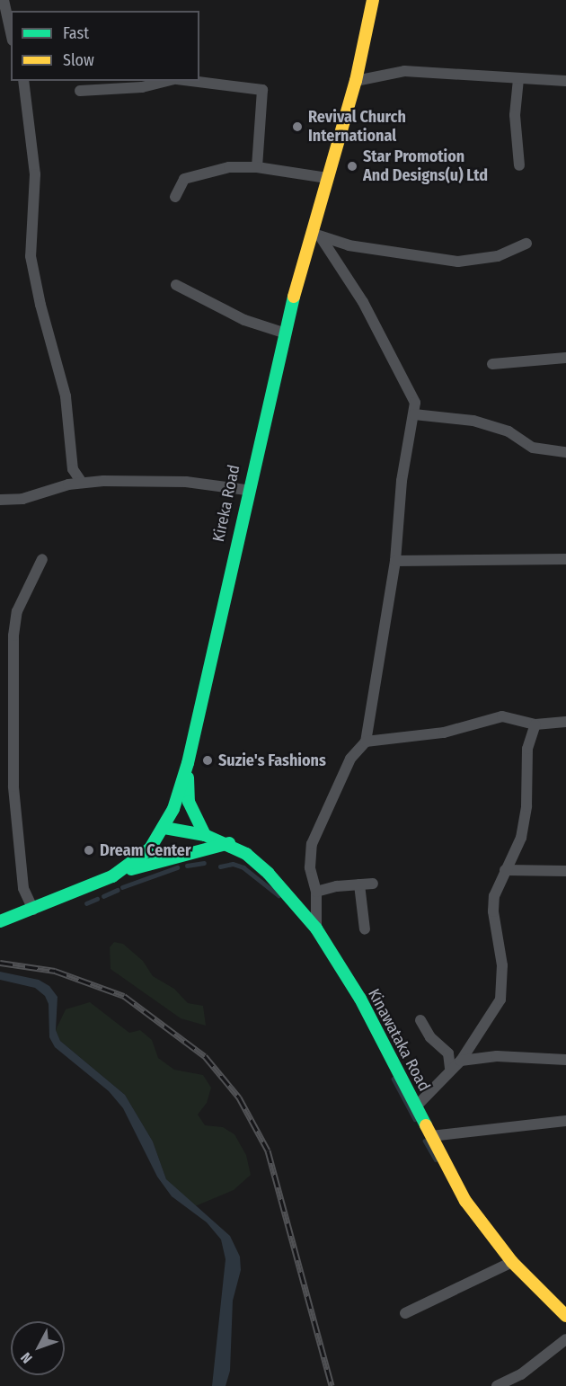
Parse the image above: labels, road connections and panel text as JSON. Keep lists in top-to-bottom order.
{
  "streets": {
    "main road": ["Kireka Road", "Kinawataka Road"]
  },
  "crossings": [
    ["Kireka Road", "Kinawataka Road"]
  ],
  "places": [
    "Revival Church International",
    "Star Promotion And Designs(u) Ltd",
    "Suzie's Fashions",
    "Dream Center"
  ],
  "legend": ["Fast", "Slow"],
  "north": "bottom left"
}
